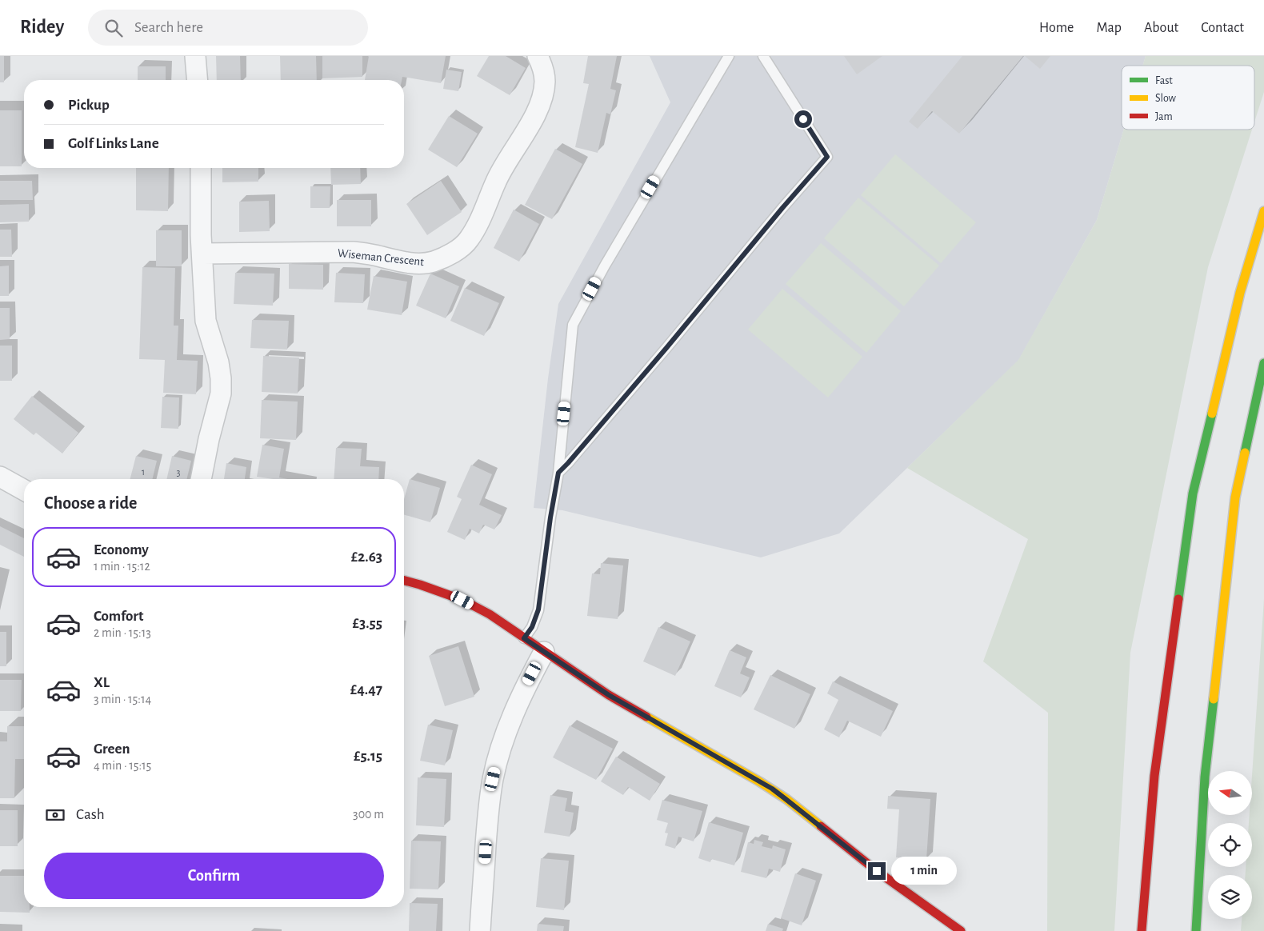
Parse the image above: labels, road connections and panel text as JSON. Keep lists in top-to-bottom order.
{
  "streets": {
    "street": ["Wiseman Crescent"]
  },
  "house_numbers": ["1", "3"],
  "legend": ["Fast", "Slow", "Jam"],
  "north": "left",
  "page": {
    "header": "Ridey",
    "search": "Search here",
    "nav": [
      "Home",
      "Map",
      "About",
      "Contact"
    ],
    "banner": ["Pickup", "Golf Links Lane"],
    "heading": "Choose a ride",
    "list": [
      {
        "name": "Economy",
        "note": "1 min · 15:12",
        "value": "£2.63"
      },
      {
        "name": "Comfort",
        "note": "2 min · 15:13",
        "value": "£3.55"
      },
      {
        "name": "XL",
        "note": "3 min · 15:14",
        "value": "£4.47"
      },
      {
        "name": "Green",
        "note": "4 min · 15:15",
        "value": "£5.15"
      }
    ],
    "pay": ["Cash", "300 m"],
    "buttons": "Confirm",
    "bubble": "1 min"
  }
}
